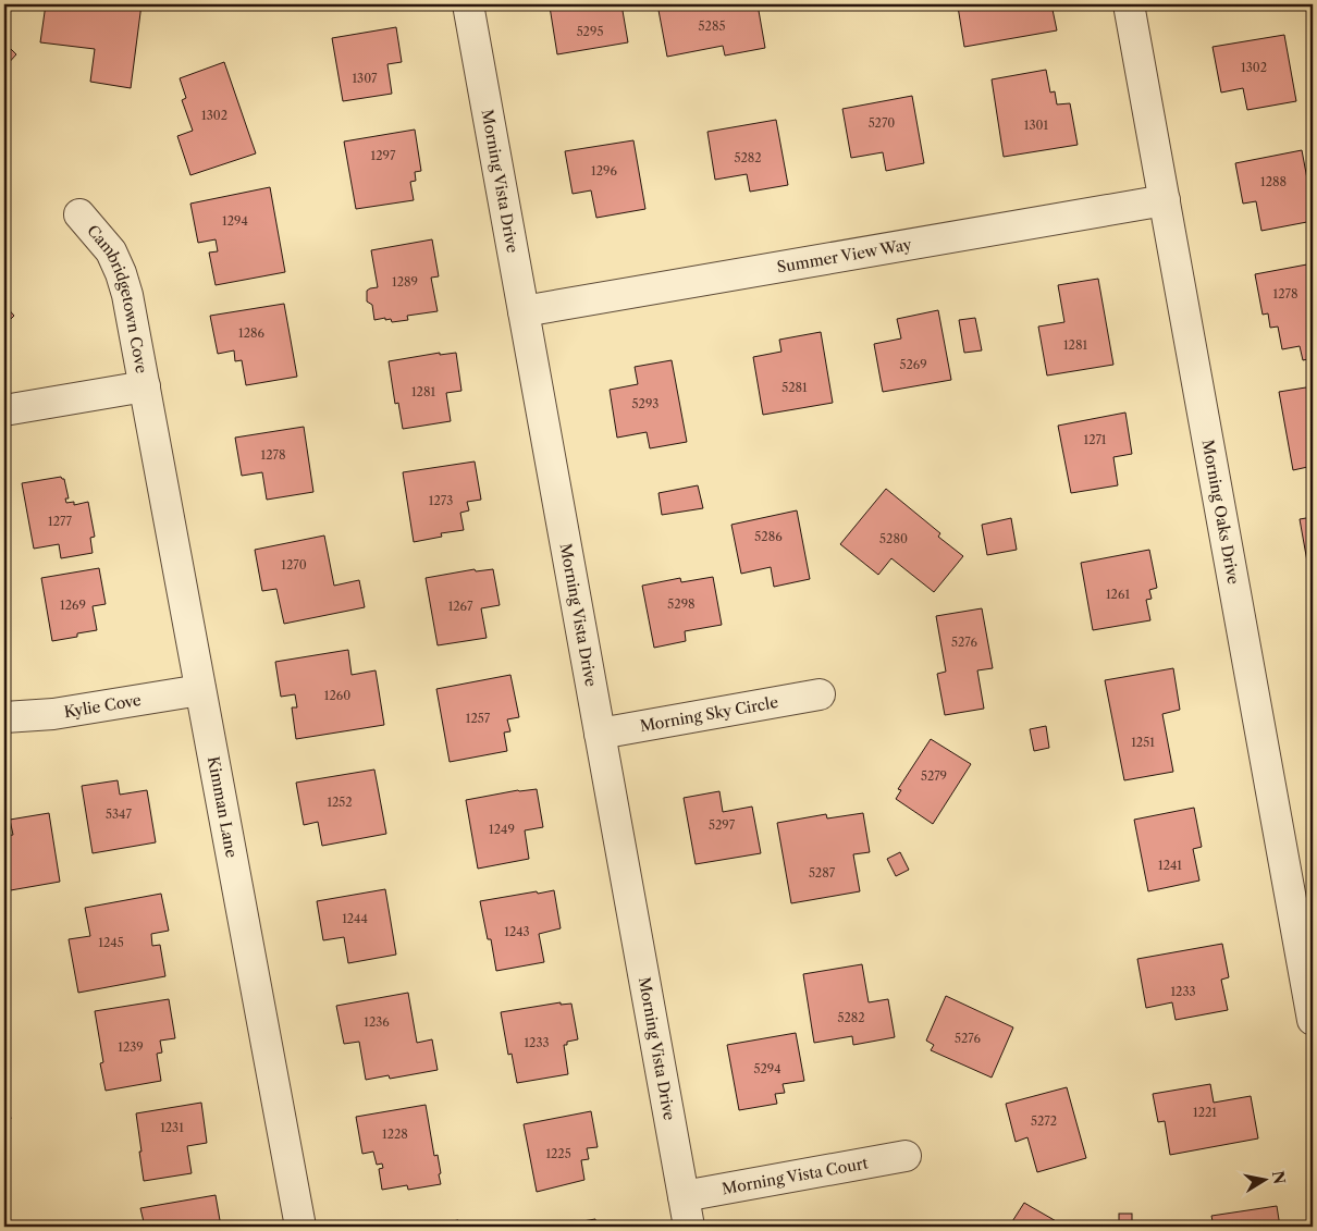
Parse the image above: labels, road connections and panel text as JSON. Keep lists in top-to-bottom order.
{
  "streets": {
    "street": [
      "Morning Vista Drive",
      "Summer View Way",
      "Cambridgetown Cove",
      "Morning Oaks Drive",
      "Kylie Cove",
      "Morning Sky Circle",
      "Kimman Lane",
      "Morning Vista Court"
    ]
  },
  "crossings": [
    ["Morning Vista Drive", "Summer View Way"],
    ["Morning Vista Drive", "Morning Sky Circle"],
    ["Morning Vista Drive", "Morning Vista Court"],
    ["Summer View Way", "Morning Oaks Drive"],
    ["Cambridgetown Cove", "Kimman Lane"],
    ["Kylie Cove", "Kimman Lane"]
  ],
  "house_numbers": [
    "5285",
    "5295",
    "1302",
    "1307",
    "1302",
    "5270",
    "1301",
    "1297",
    "5282",
    "1296",
    "1288",
    "1294",
    "1289",
    "1278",
    "1286",
    "1281",
    "5269",
    "5281",
    "1281",
    "5293",
    "1271",
    "1278",
    "1273",
    "1277",
    "5286",
    "5280",
    "1270",
    "1261",
    "5298",
    "1269",
    "1267",
    "5276",
    "1260",
    "1257",
    "1251",
    "5279",
    "1252",
    "5347",
    "5297",
    "1249",
    "1241",
    "5287",
    "1244",
    "1243",
    "1245",
    "1233",
    "5282",
    "1236",
    "5276",
    "1233",
    "1239",
    "5294",
    "1221",
    "5272",
    "1231",
    "1228",
    "1225"
  ],
  "north": "right"
}
